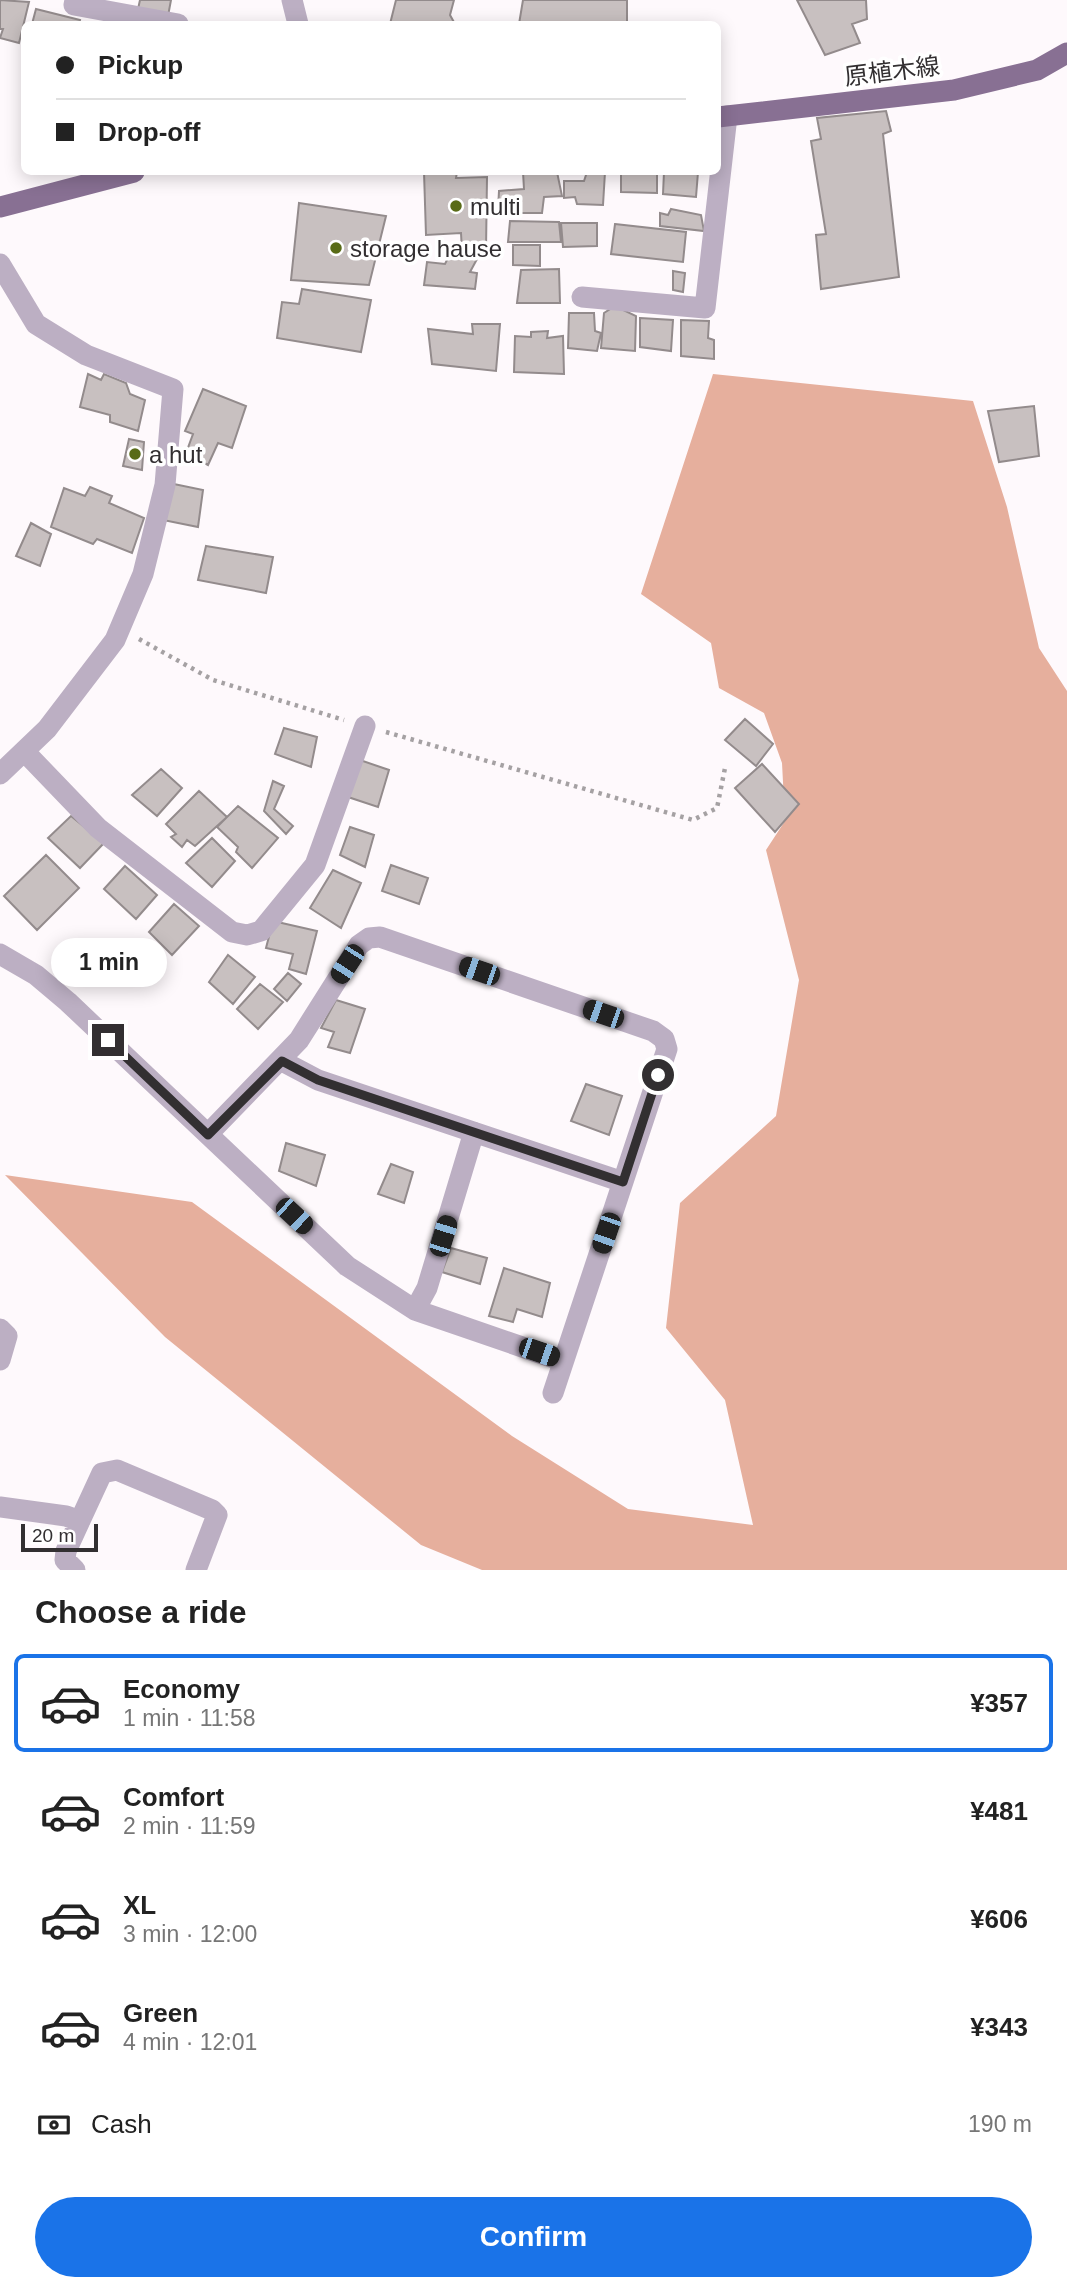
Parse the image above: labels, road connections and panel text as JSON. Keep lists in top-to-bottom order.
{
  "streets": {
    "main road": ["原植木線"]
  },
  "places": ["multi", "storage hause", "a hut"],
  "scale_bar": "20 m",
  "page": {
    "banner": ["Pickup", "Drop-off"],
    "bubble": "1 min",
    "scale": "20 m",
    "heading": "Choose a ride",
    "list": [
      {
        "name": "Economy",
        "note": "1 min · 11:58",
        "value": "¥357"
      },
      {
        "name": "Comfort",
        "note": "2 min · 11:59",
        "value": "¥481"
      },
      {
        "name": "XL",
        "note": "3 min · 12:00",
        "value": "¥606"
      },
      {
        "name": "Green",
        "note": "4 min · 12:01",
        "value": "¥343"
      }
    ],
    "pay": ["Cash", "190 m"],
    "buttons": "Confirm"
  }
}
